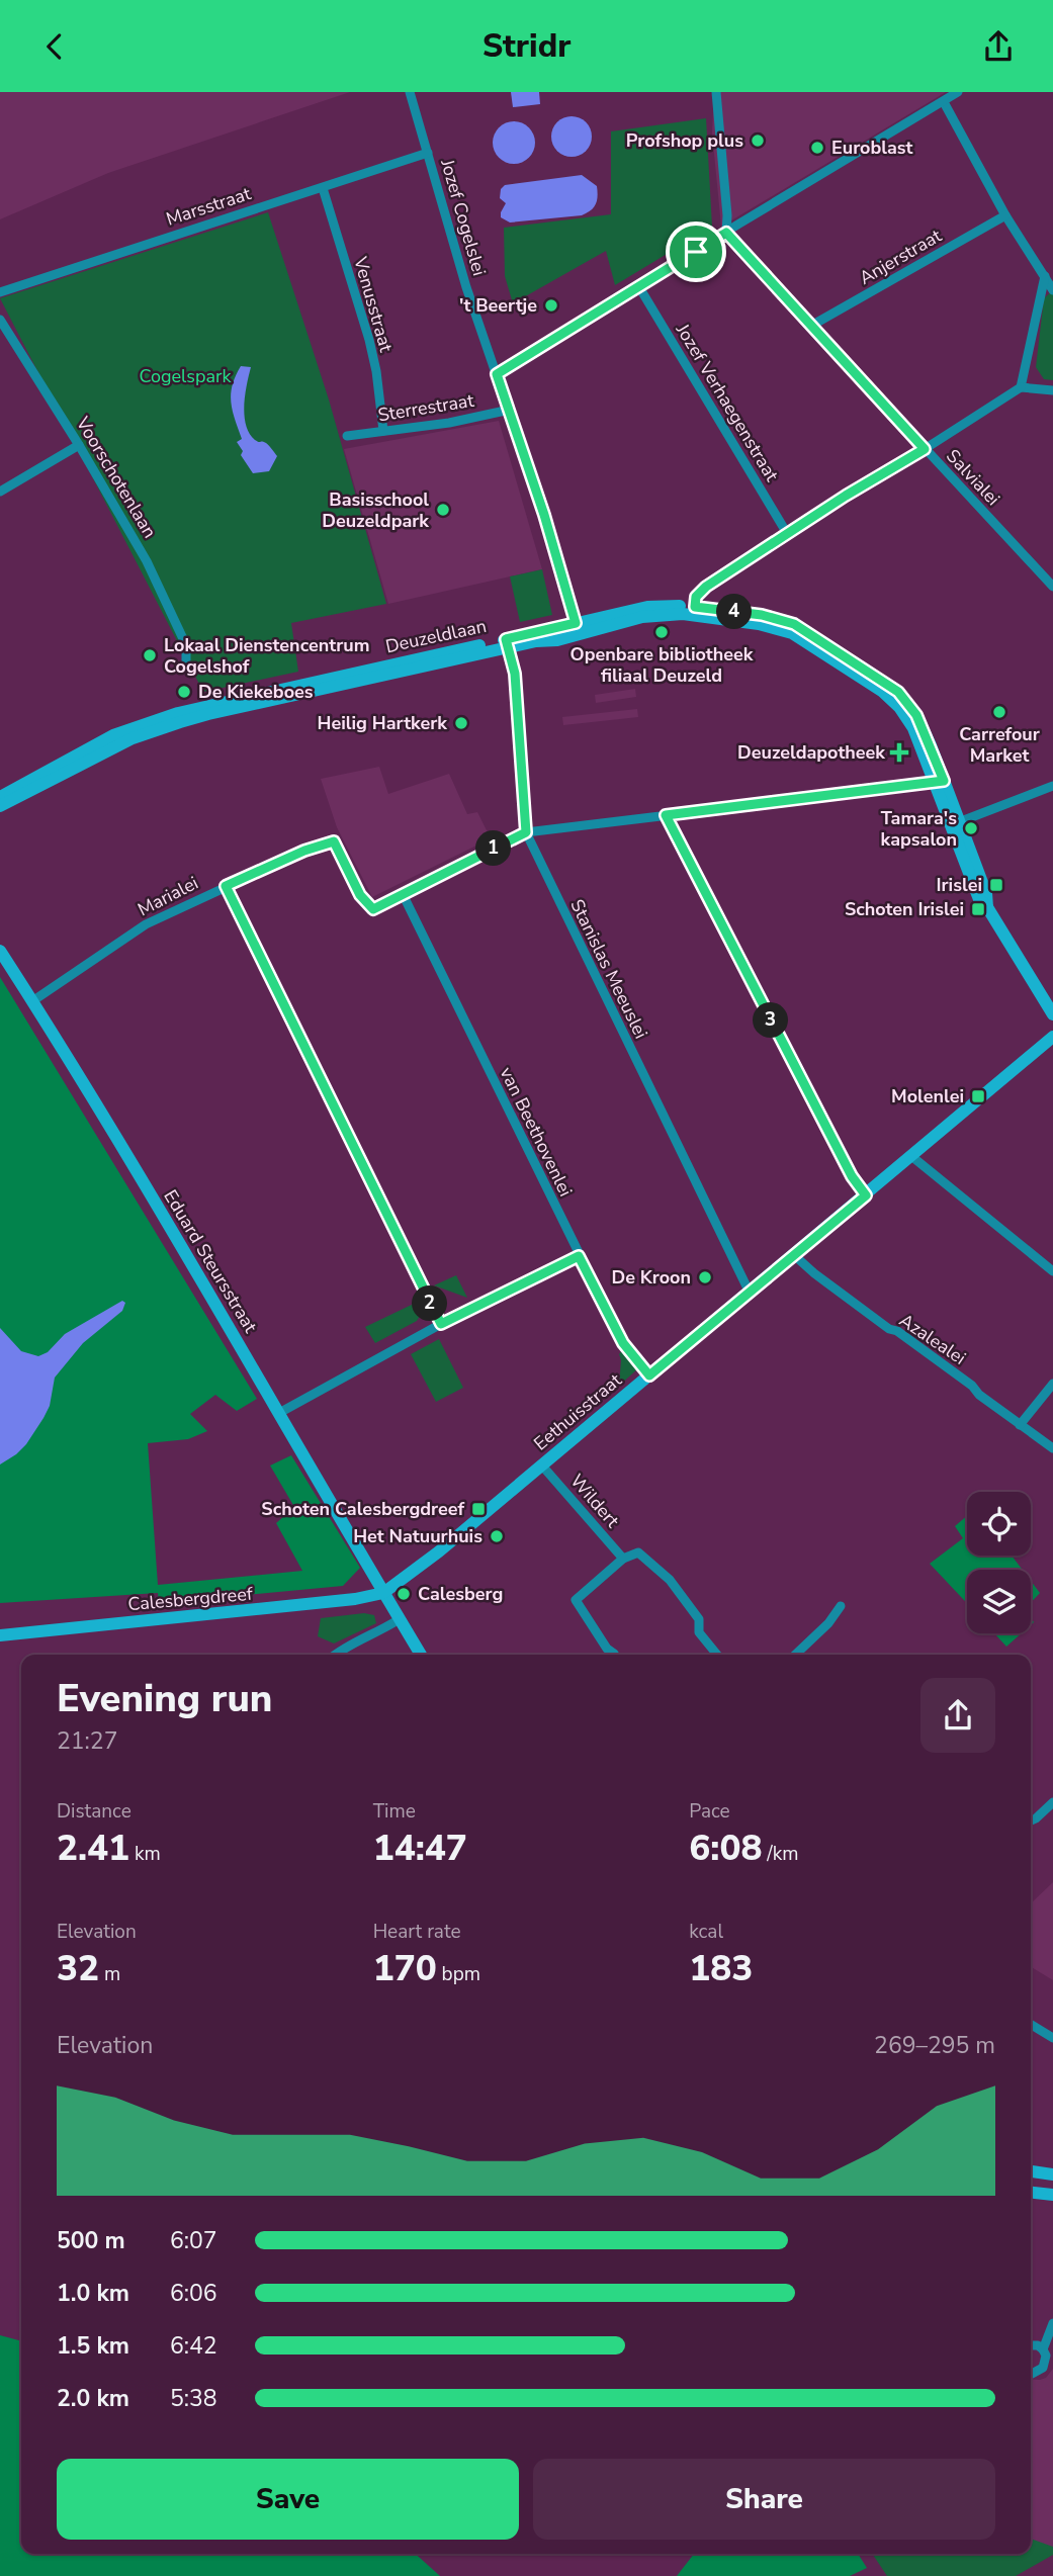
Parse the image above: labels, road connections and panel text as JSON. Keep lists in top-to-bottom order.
{
  "streets": {
    "street": [
      "Marsstraat",
      "Jozef Cogelslei",
      "Anjerstraat",
      "Venusstraat",
      "Jozef Verhaegenstraat",
      "Sterrestraat",
      "Voorschotenlaan",
      "Salvialei",
      "Deuzeldlaan",
      "Marialei",
      "Stanislas Meeuslei",
      "van Beethovenlei",
      "Eduard Steursstraat",
      "Azalealei",
      "Eethuisstraat",
      "Wildert",
      "Calesbergdreef"
    ]
  },
  "crossings": [
    ["Marsstraat", "Jozef Cogelslei"],
    ["Marsstraat", "Venusstraat"],
    ["Jozef Cogelslei", "Sterrestraat"],
    ["Jozef Cogelslei", "Deuzeldlaan"],
    ["Anjerstraat", "Salvialei"],
    ["Venusstraat", "Sterrestraat"],
    ["Deuzeldlaan", "Stanislas Meeuslei"],
    ["Marialei", "Stanislas Meeuslei"],
    ["Marialei", "van Beethovenlei"],
    ["Marialei", "Eduard Steursstraat"],
    ["Stanislas Meeuslei", "Eethuisstraat"],
    ["van Beethovenlei", "Eethuisstraat"],
    ["Eduard Steursstraat", "Eethuisstraat"],
    ["Eduard Steursstraat", "Calesbergdreef"],
    ["Azalealei", "Eethuisstraat"],
    ["Eethuisstraat", "Wildert"],
    ["Eethuisstraat", "Calesbergdreef"]
  ],
  "parks": ["Cogelspark"],
  "places": {
    "other": [
      "Profshop plus",
      "Euroblast",
      "'t Beertje",
      "Basisschool Deuzeldpark",
      "Openbare bibliotheek filiaal Deuzeld",
      "Lokaal Dienstencentrum Cogelshof",
      "De Kiekeboes",
      "Carrefour Market",
      "Heilig Hartkerk",
      "Tamara's kapsalon",
      "De Kroon",
      "Het Natuurhuis",
      "Calesberg"
    ],
    "health": ["Deuzeldapotheek"],
    "transit": [
      "Irislei",
      "Schoten Irislei",
      "Molenlei",
      "Schoten Calesbergdreef"
    ]
  },
  "page": {
    "header": "Stridr",
    "pins": [
      "4",
      "1",
      "3",
      "2"
    ],
    "heading": ["Evening run", "21:27"],
    "stats": [
      ["Distance", "2.41 km"],
      ["Time", "14:47"],
      ["Pace", "6:08 /km"],
      ["Elevation", "32 m"],
      ["Heart rate", "170 bpm"],
      ["kcal", "183"]
    ],
    "chart": ["Elevation", "269–295 m"],
    "list": [
      {
        "name": "500 m",
        "note": "6:07"
      },
      {
        "name": "1.0 km",
        "note": "6:06"
      },
      {
        "name": "1.5 km",
        "note": "6:42"
      },
      {
        "name": "2.0 km",
        "note": "5:38"
      }
    ],
    "buttons": ["Save", "Share"]
  }
}
